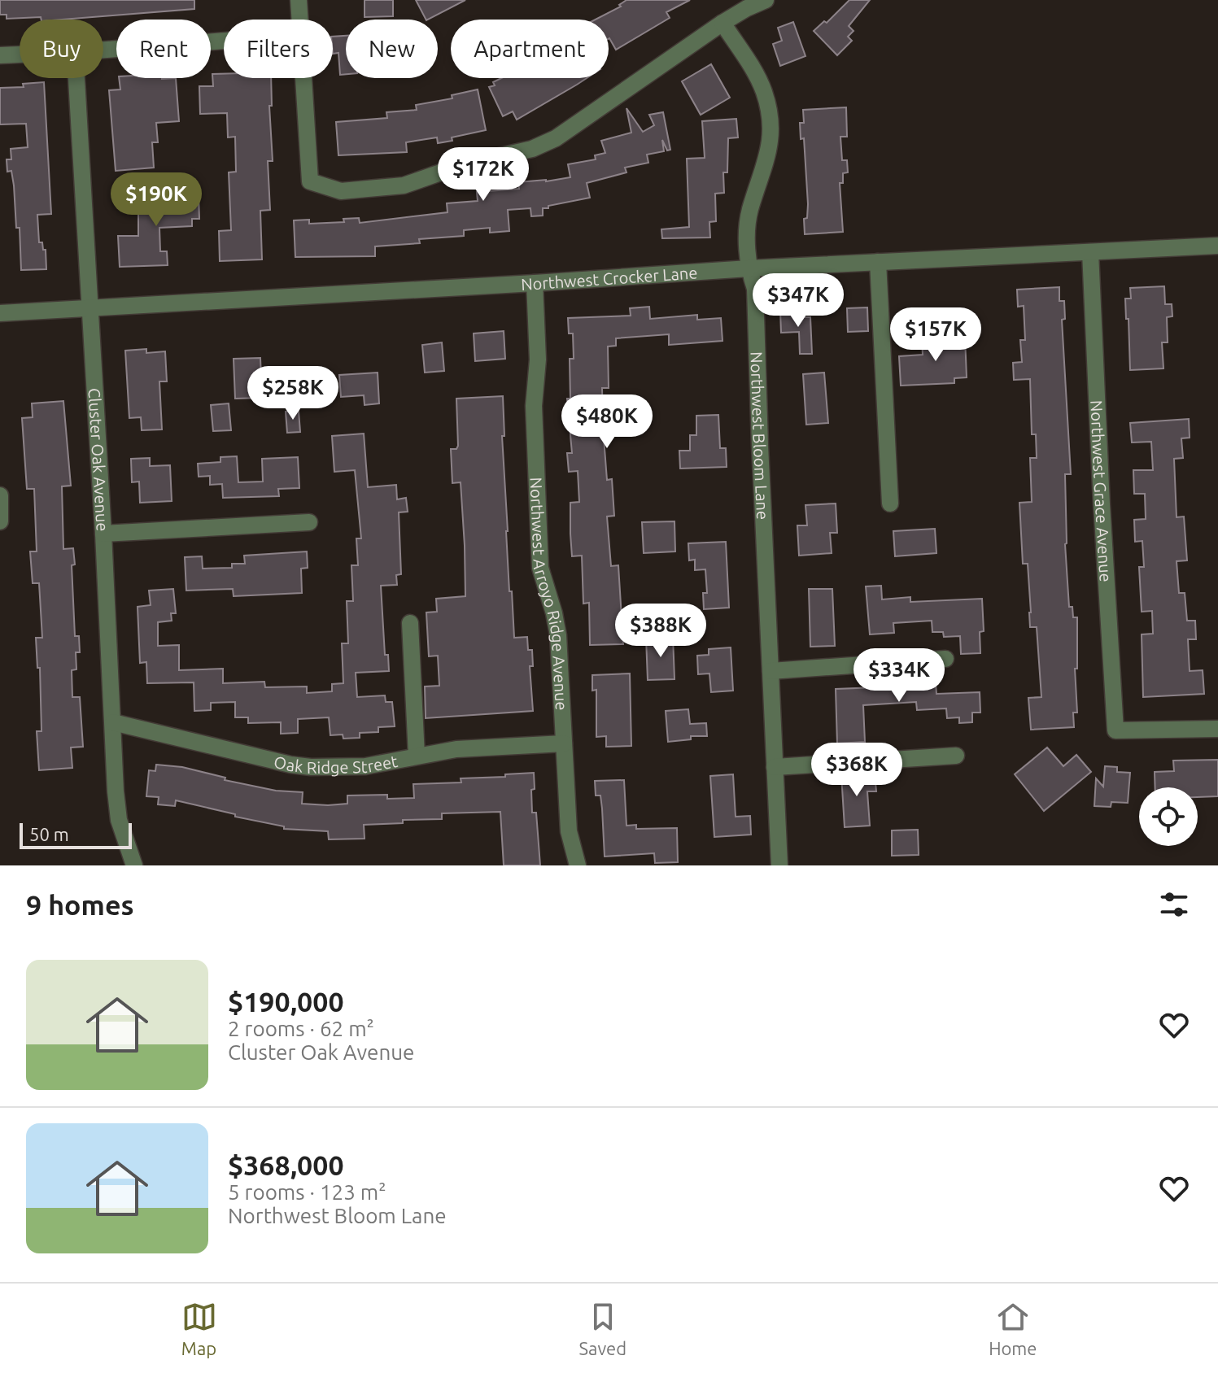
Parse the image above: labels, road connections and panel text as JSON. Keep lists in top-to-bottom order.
{
  "streets": {
    "street": [
      "Northwest Crocker Lane",
      "Northwest Bloom Lane",
      "Cluster Oak Avenue",
      "Northwest Grace Avenue",
      "Northwest Arroyo Ridge Avenue",
      "Oak Ridge Street"
    ]
  },
  "crossings": [
    ["Northwest Crocker Lane", "Northwest Bloom Lane"],
    ["Northwest Crocker Lane", "Cluster Oak Avenue"],
    ["Northwest Crocker Lane", "Northwest Grace Avenue"],
    ["Northwest Crocker Lane", "Northwest Arroyo Ridge Avenue"],
    ["Cluster Oak Avenue", "Oak Ridge Street"],
    ["Northwest Arroyo Ridge Avenue", "Oak Ridge Street"]
  ],
  "scale_bar": "50 m",
  "page": {
    "chip": [
      "Buy",
      "Rent",
      "Filters",
      "New",
      "Apartment"
    ],
    "price": [
      "$172K",
      "$190K",
      "$347K",
      "$157K",
      "$258K",
      "$480K",
      "$388K",
      "$334K",
      "$368K"
    ],
    "scale": "50 m",
    "heading": "9 homes",
    "list": [
      {
        "name": "$190,000",
        "note": "2 rooms · 62 m² · Cluster Oak Avenue"
      },
      {
        "name": "$368,000",
        "note": "5 rooms · 123 m² · Northwest Bloom Lane"
      }
    ],
    "tabs": ["Map", "Saved", "Home"]
  }
}
